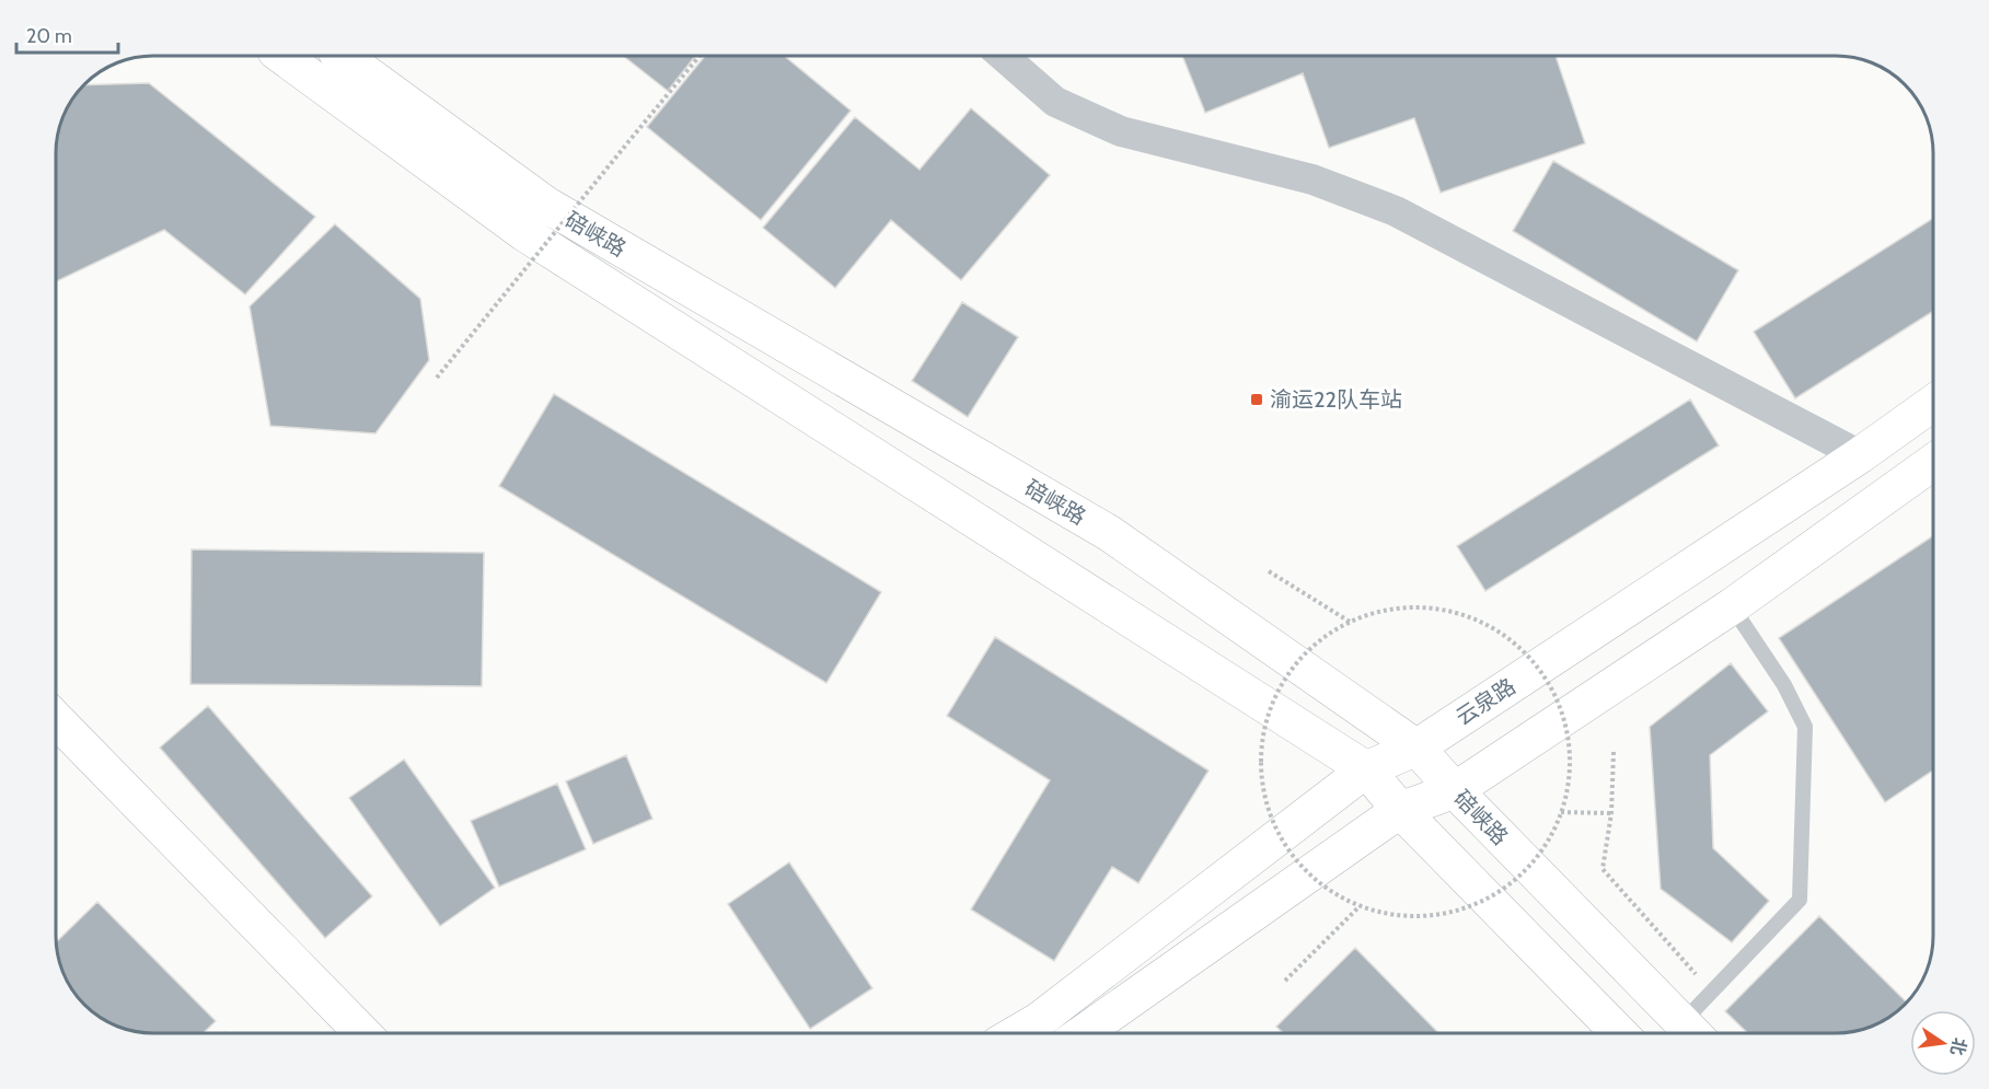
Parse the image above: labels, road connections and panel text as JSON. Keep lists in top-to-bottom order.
{
  "streets": {
    "main road": ["碚峡路", "云泉路"]
  },
  "crossings": [
    ["碚峡路", "云泉路"]
  ],
  "places": {
    "transit": ["渝运22队车站"]
  },
  "scale_bar": "20 m",
  "north": "right"
}
